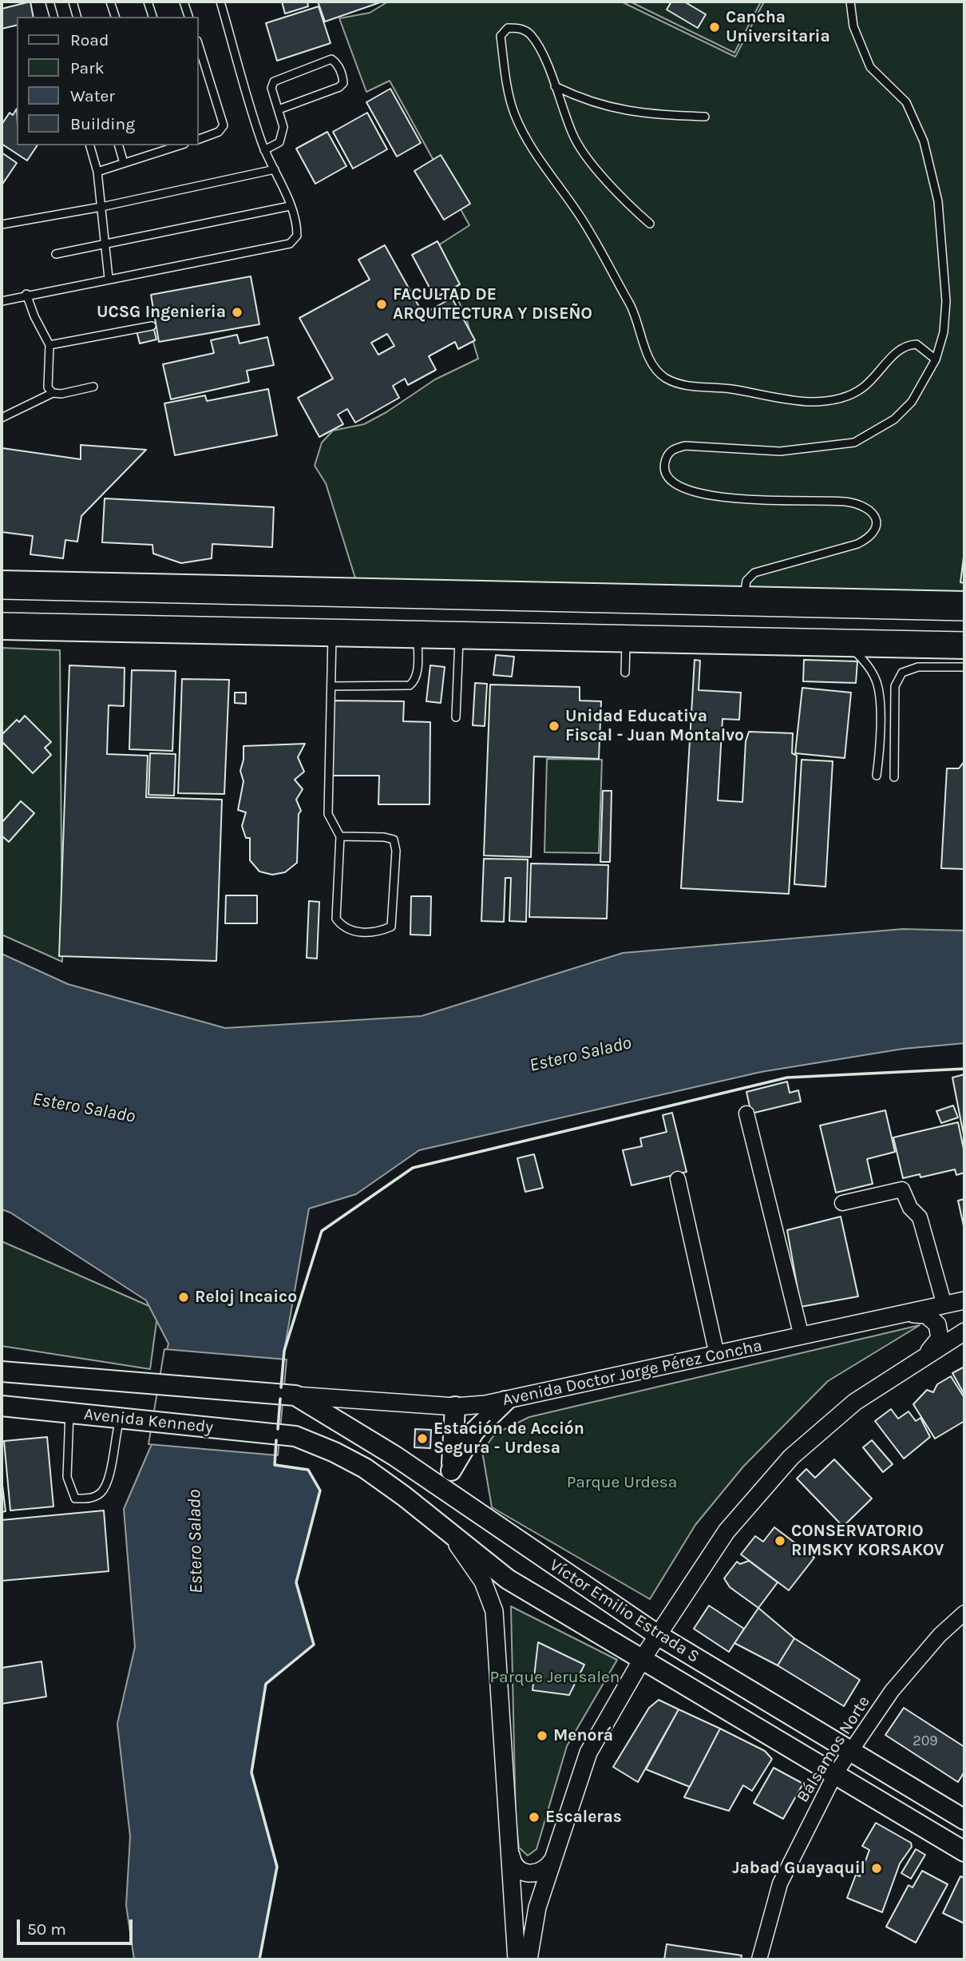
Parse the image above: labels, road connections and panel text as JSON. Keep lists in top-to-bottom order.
{
  "streets": {
    "main road": ["Avenida Kennedy", "Víctor Emilio Estrada S"],
    "street": ["Avenida Doctor Jorge Pérez Concha", "Bálsamos Norte"]
  },
  "crossings": [
    ["Avenida Doctor Jorge Pérez Concha", "Avenida Kennedy"],
    ["Avenida Doctor Jorge Pérez Concha", "Víctor Emilio Estrada S"],
    ["Avenida Kennedy", "Víctor Emilio Estrada S"],
    ["Víctor Emilio Estrada S", "Bálsamos Norte"]
  ],
  "water": ["Estero Salado"],
  "parks": ["Parque Urdesa", "Parque Jerusalen"],
  "places": [
    "Cancha Universitaria",
    "FACULTAD DE ARQUITECTURA Y DISEÑO",
    "UCSG Ingenieria",
    "Unidad Educativa Fiscal - Juan Montalvo",
    "Reloj Incaico",
    "Estación de Acción Segura - Urdesa",
    "CONSERVATORIO RIMSKY KORSAKOV",
    "Menorá",
    "Escaleras",
    "Jabad Guayaquil"
  ],
  "house_numbers": ["209"],
  "legend": [
    "Road",
    "Park",
    "Water",
    "Building"
  ],
  "scale_bar": "50 m"
}
